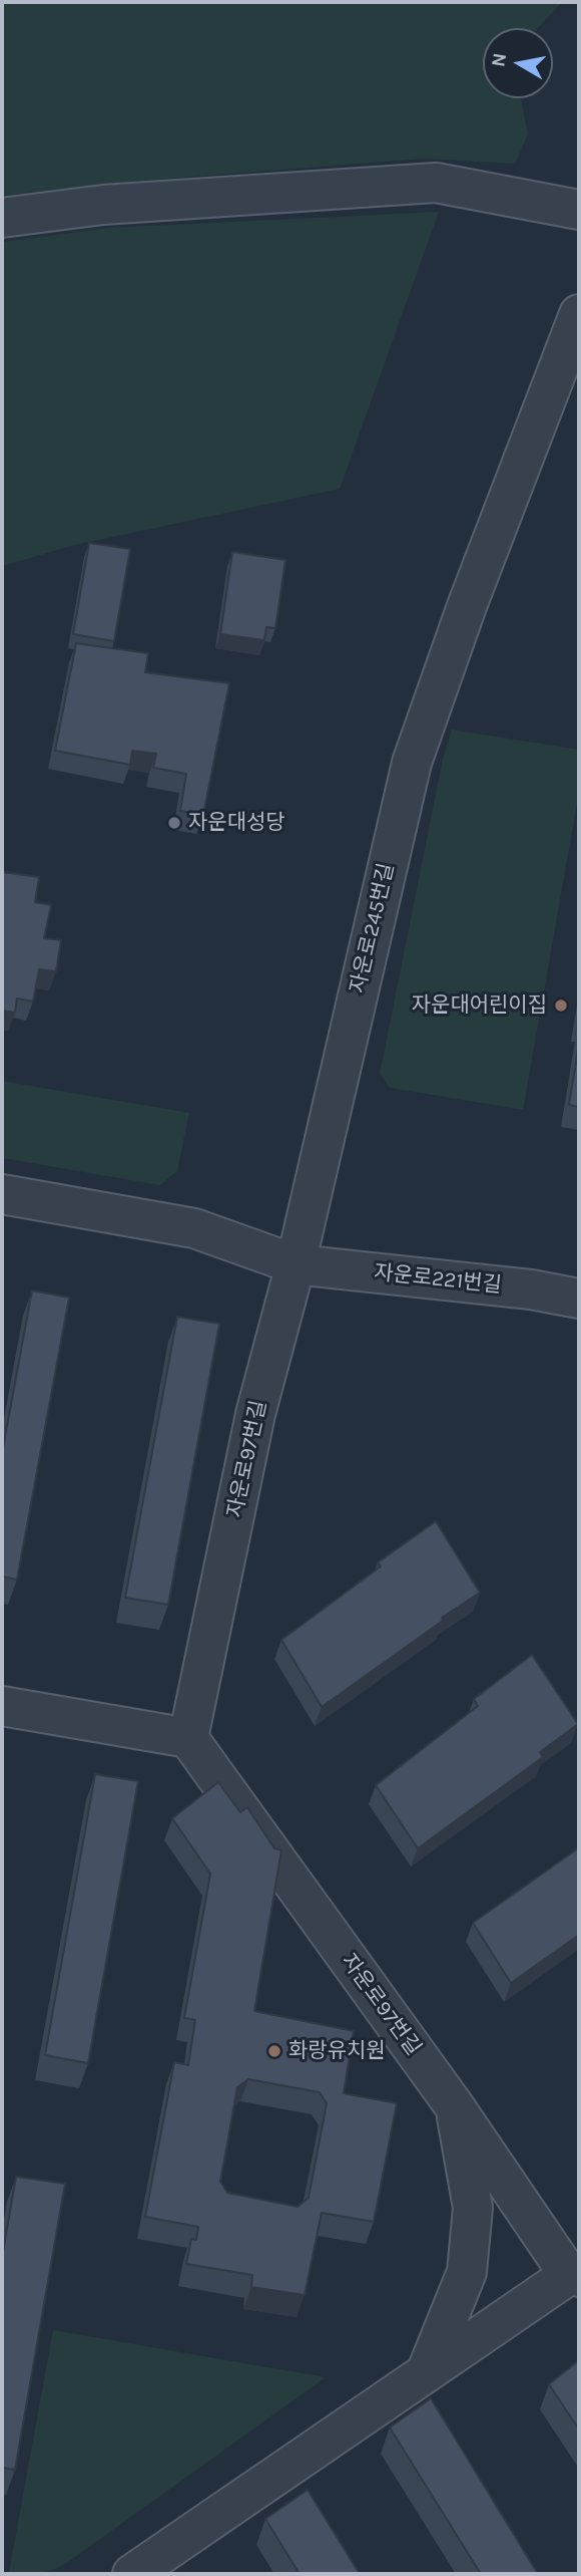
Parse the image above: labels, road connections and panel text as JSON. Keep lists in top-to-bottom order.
{
  "streets": {
    "street": ["자운로245번길", "자운로221번길", "자운로97번길"]
  },
  "crossings": [
    ["자운로245번길", "자운로221번길"],
    ["자운로245번길", "자운로97번길"],
    ["자운로221번길", "자운로97번길"]
  ],
  "places": ["자운대성당", "자운대어린이집", "화랑유치원"],
  "north": "left"
}
